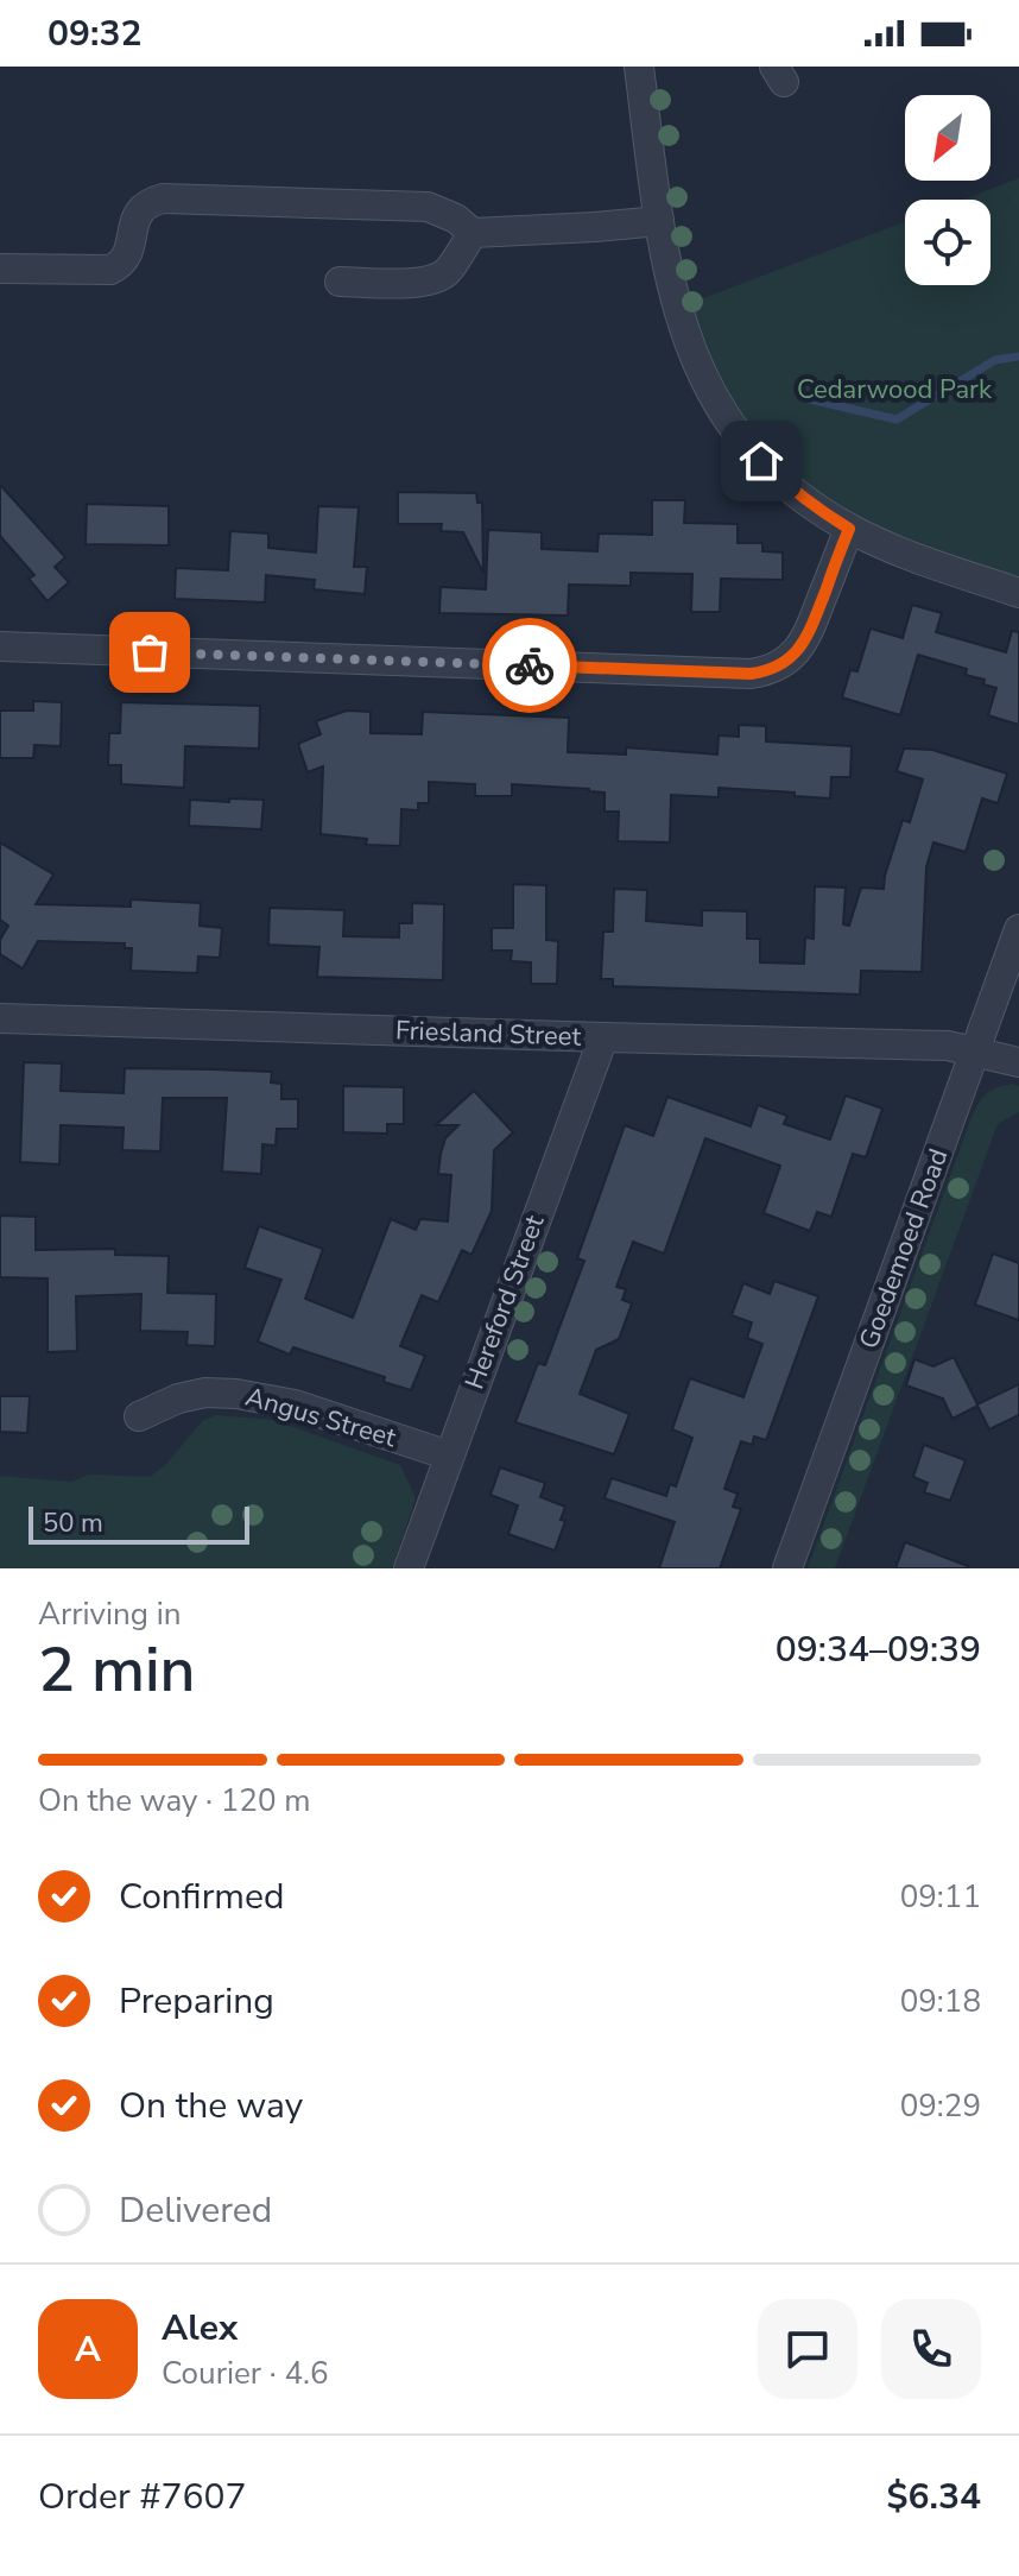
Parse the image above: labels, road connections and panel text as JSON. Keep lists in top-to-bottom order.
{
  "streets": {
    "street": [
      "Friesland Street",
      "Goedemoed Road",
      "Hereford Street",
      "Angus Street"
    ]
  },
  "crossings": [
    ["Friesland Street", "Goedemoed Road"],
    ["Friesland Street", "Hereford Street"],
    ["Hereford Street", "Angus Street"]
  ],
  "parks": ["Cedarwood Park"],
  "scale_bar": "50 m",
  "north": "bottom left",
  "page": {
    "status": "09:32",
    "scale": "50 m",
    "heading": ["2 min", "Arriving in", "09:34–09:39"],
    "panel": [
      "Alex",
      "Courier · 4.6",
      "Order #7607",
      "$6.34"
    ],
    "bar": "On the way · 120 m",
    "list": [
      ["Confirmed", "09:11"],
      ["Preparing", "09:18"],
      ["On the way", "09:29"],
      "Delivered"
    ],
    "round": "A"
  }
}
